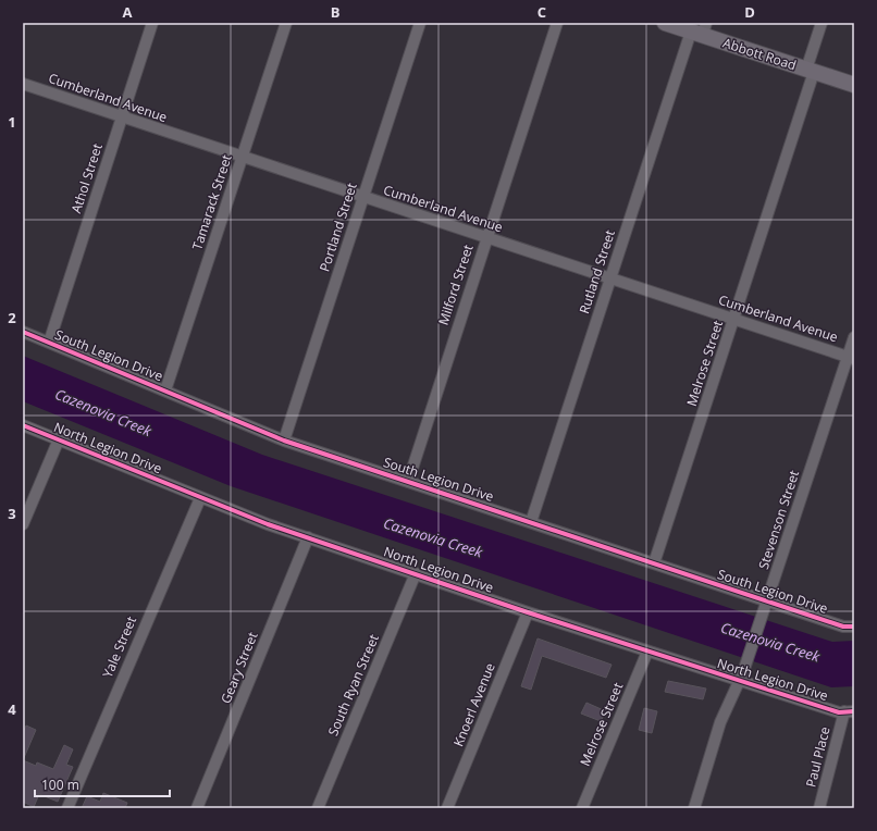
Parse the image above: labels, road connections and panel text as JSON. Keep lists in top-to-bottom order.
{
  "streets": {
    "street": [
      "Abbott Road",
      "Cumberland Avenue",
      "Athol Street",
      "Tamarack Street",
      "Portland Street",
      "Rutland Street",
      "Milford Street",
      "South Legion Drive",
      "Melrose Street",
      "North Legion Drive",
      "Stevenson Street",
      "Yale Street",
      "Geary Street",
      "South Ryan Street",
      "Knoerl Avenue",
      "Paul Place"
    ]
  },
  "crossings": [
    ["Abbott Road", "Rutland Street"],
    ["Abbott Road", "Melrose Street"],
    ["Cumberland Avenue", "Athol Street"],
    ["Cumberland Avenue", "Tamarack Street"],
    ["Cumberland Avenue", "Portland Street"],
    ["Cumberland Avenue", "Rutland Street"],
    ["Cumberland Avenue", "Milford Street"],
    ["Cumberland Avenue", "Melrose Street"],
    ["Cumberland Avenue", "Stevenson Street"],
    ["Athol Street", "South Legion Drive"],
    ["Tamarack Street", "South Legion Drive"],
    ["Portland Street", "South Legion Drive"],
    ["Rutland Street", "South Legion Drive"],
    ["Milford Street", "South Legion Drive"],
    ["South Legion Drive", "Melrose Street"],
    ["South Legion Drive", "Stevenson Street"],
    ["Melrose Street", "North Legion Drive"],
    ["North Legion Drive", "Stevenson Street"],
    ["North Legion Drive", "Yale Street"],
    ["North Legion Drive", "Geary Street"],
    ["North Legion Drive", "South Ryan Street"],
    ["North Legion Drive", "Knoerl Avenue"],
    ["North Legion Drive", "Paul Place"]
  ],
  "water": ["Cazenovia Creek"],
  "scale_bar": "100 m",
  "grid": {
    "columns": [
      "A",
      "B",
      "C",
      "D"
    ],
    "rows": [
      "1",
      "2",
      "3",
      "4"
    ]
  }
}
